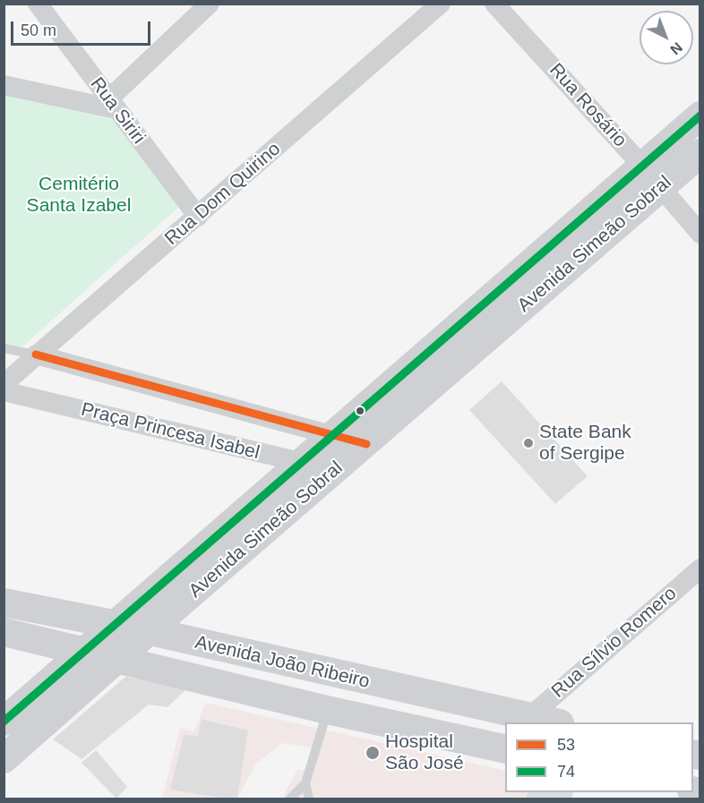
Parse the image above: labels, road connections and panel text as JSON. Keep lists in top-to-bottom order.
{
  "streets": {
    "main road": ["Avenida Simeão Sobral", "Avenida João Ribeiro"],
    "street": [
      "Rua Rosário",
      "Rua Siriri",
      "Rua Dom Quirino",
      "Praça Princesa Isabel",
      "Rua Sílvio Romero"
    ]
  },
  "crossings": [
    ["Rua Rosário", "Avenida Simeão Sobral"],
    ["Rua Siriri", "Rua Dom Quirino"],
    ["Avenida Simeão Sobral", "Praça Princesa Isabel"],
    ["Avenida Simeão Sobral", "Avenida João Ribeiro"],
    ["Rua Sílvio Romero", "Avenida João Ribeiro"]
  ],
  "parks": ["Cemitério Santa Izabel"],
  "places": ["State Bank of Sergipe", "Hospital São José"],
  "lines": ["transit line 74", "transit line 53"],
  "legend": ["53", "74"],
  "scale_bar": "50 m",
  "north": "bottom right"
}
